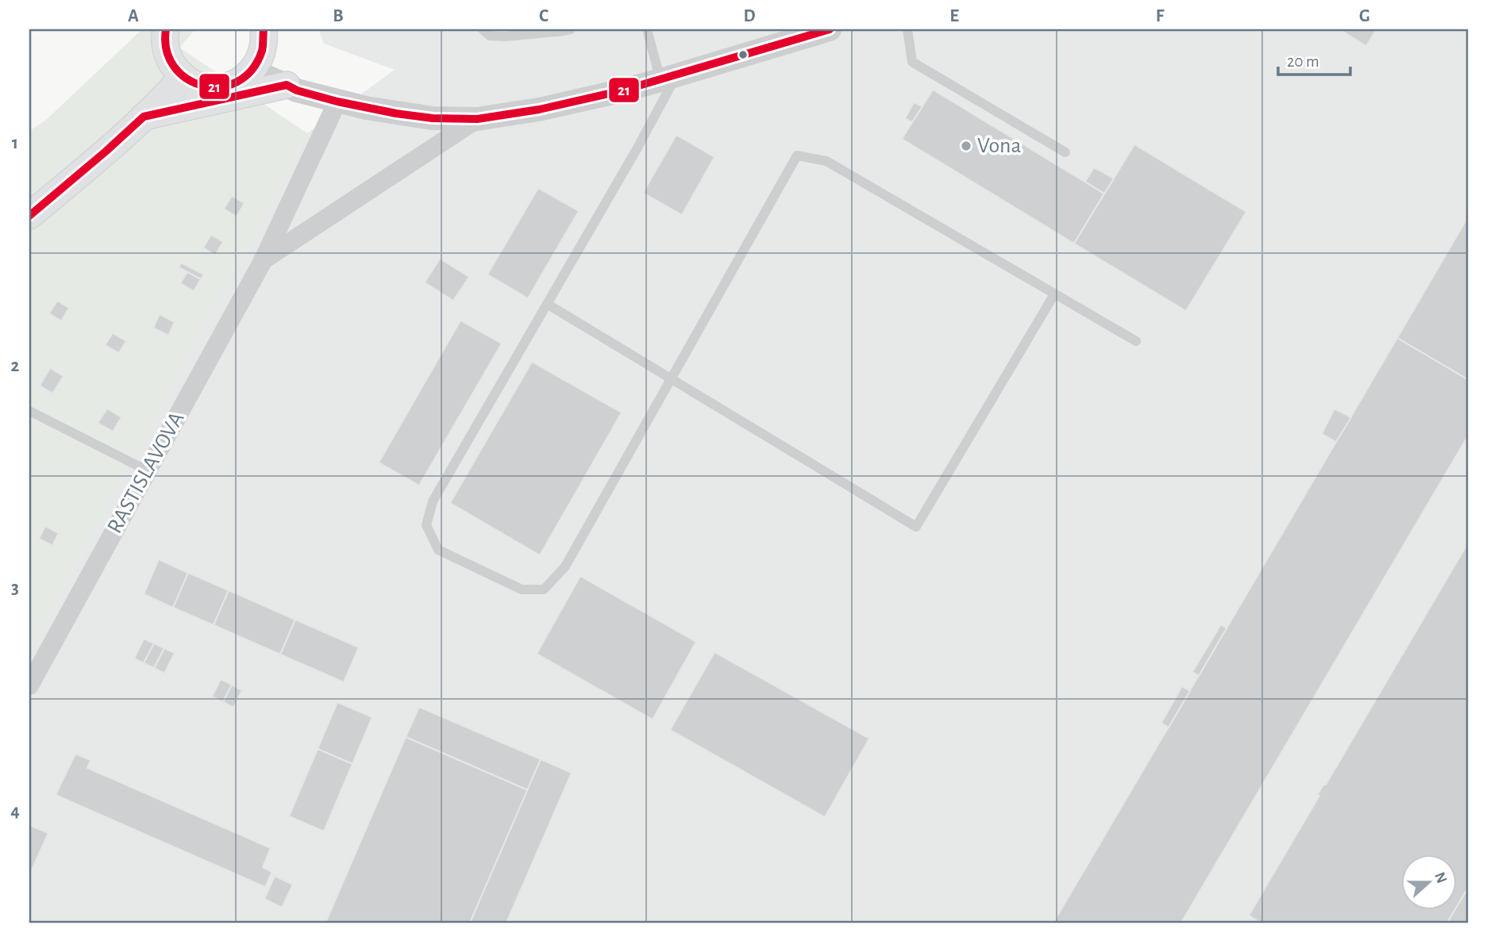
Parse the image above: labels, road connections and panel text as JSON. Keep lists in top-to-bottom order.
{
  "streets": {
    "street": ["RASTISLAVOVA"]
  },
  "places": ["Vona"],
  "lines": ["transit line 21"],
  "scale_bar": "20 m",
  "north": "right",
  "grid": {
    "columns": [
      "A",
      "B",
      "C",
      "D",
      "E",
      "F",
      "G"
    ],
    "rows": [
      "1",
      "2",
      "3",
      "4"
    ]
  }
}
